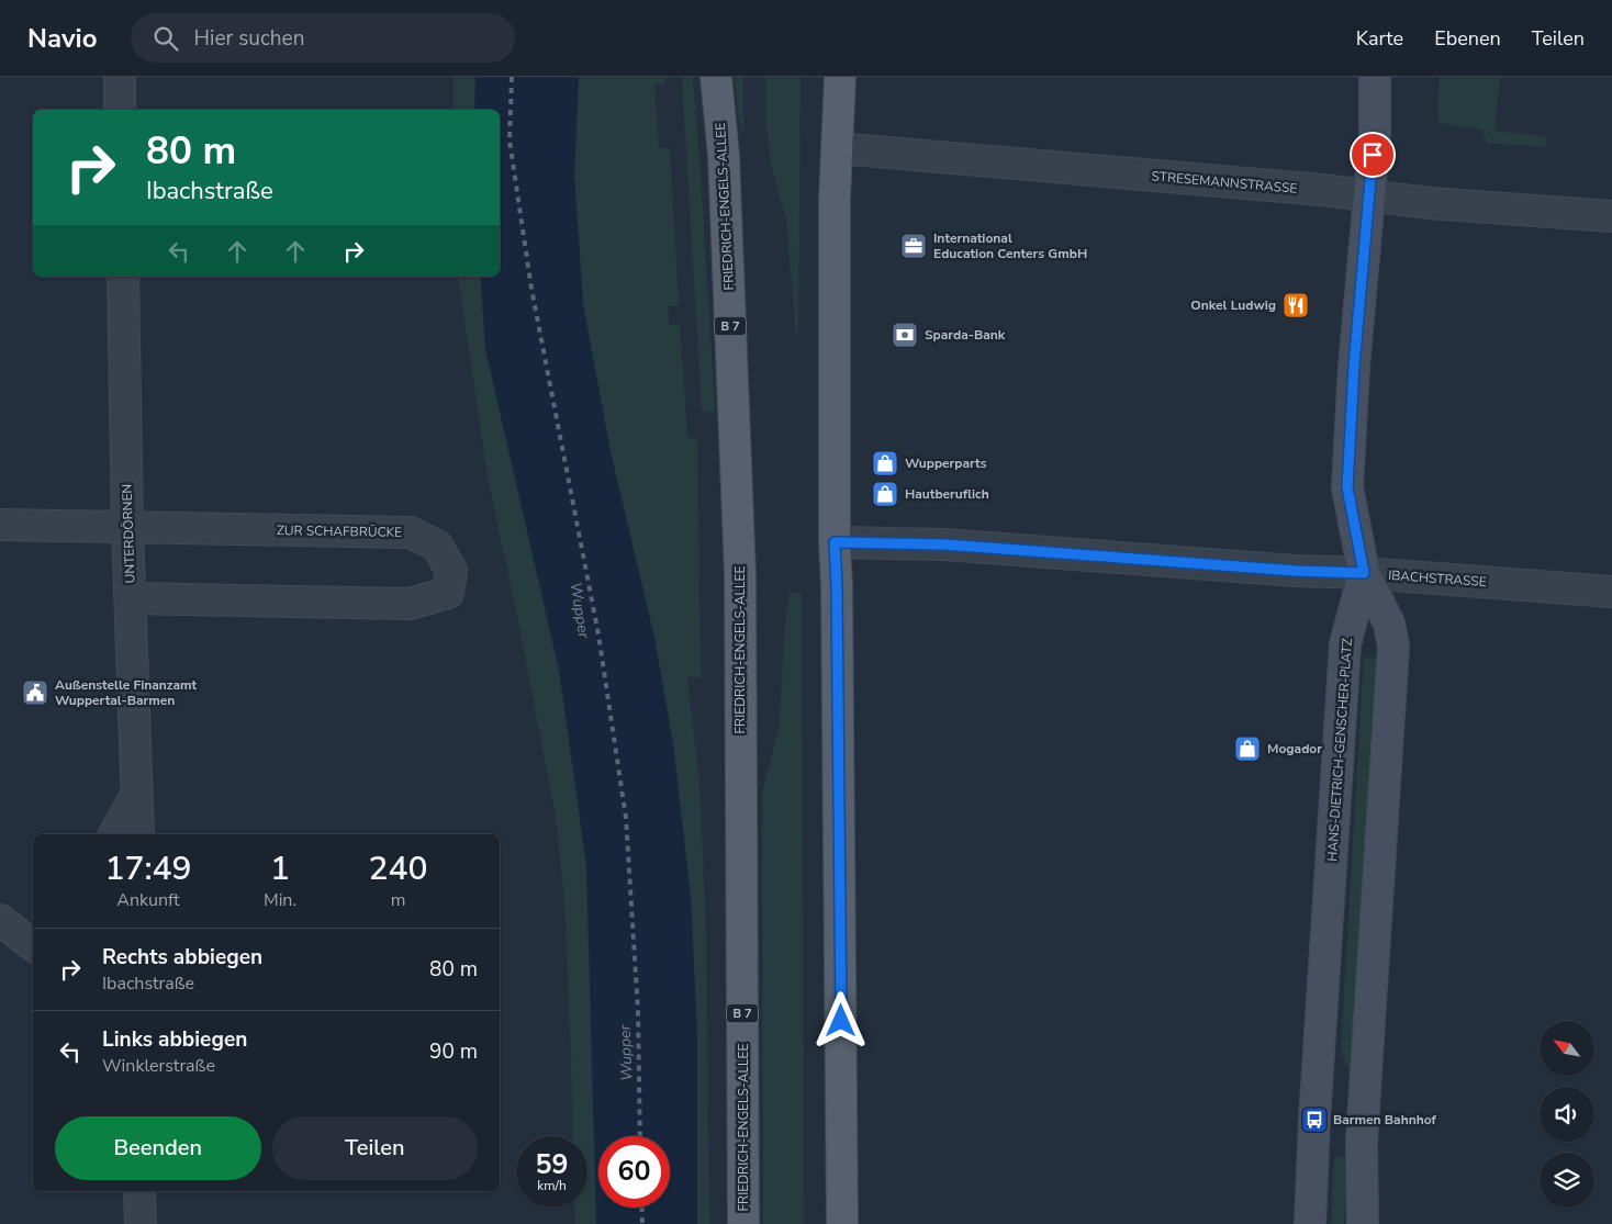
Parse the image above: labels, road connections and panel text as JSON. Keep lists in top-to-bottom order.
{
  "streets": {
    "main road": ["FRIEDRICH-ENGELS-ALLEE", "B 7", "HANS-DIETRICH-GENSCHER-PLATZ"],
    "street": [
      "STRESEMANNSTRASSE",
      "ZUR SCHAFBRÜCKE",
      "UNTERDÖRNEN",
      "IBACHSTRASSE"
    ]
  },
  "crossings": [
    ["ZUR SCHAFBRÜCKE", "UNTERDÖRNEN"],
    ["IBACHSTRASSE", "HANS-DIETRICH-GENSCHER-PLATZ"]
  ],
  "water": ["Wupper"],
  "places": {
    "office": ["International Education Centers GmbH"],
    "restaurant": ["Onkel Ludwig"],
    "bank": ["Sparda-Bank"],
    "shop": ["Wupperparts", "Hautberuflich", "Mogador"],
    "public building": ["Außenstelle Finanzamt Wuppertal-Barmen"],
    "bus stop": ["Barmen Bahnhof"]
  },
  "north": "top left",
  "page": {
    "header": "Navio",
    "search": "Hier suchen",
    "nav": ["Karte", "Ebenen", "Teilen"],
    "turn": ["80 m", "Ibachstraße"],
    "eta": [
      "17:49",
      "Ankunft",
      "1",
      "Min.",
      "240",
      "m"
    ],
    "list": [
      {
        "name": "Rechts abbiegen",
        "note": "Ibachstraße",
        "value": "80 m"
      },
      {
        "name": "Links abbiegen",
        "note": "Winklerstraße",
        "value": "90 m"
      }
    ],
    "buttons": ["Beenden", "Teilen"],
    "speed": "59 km/h",
    "limit": "60"
  }
}
